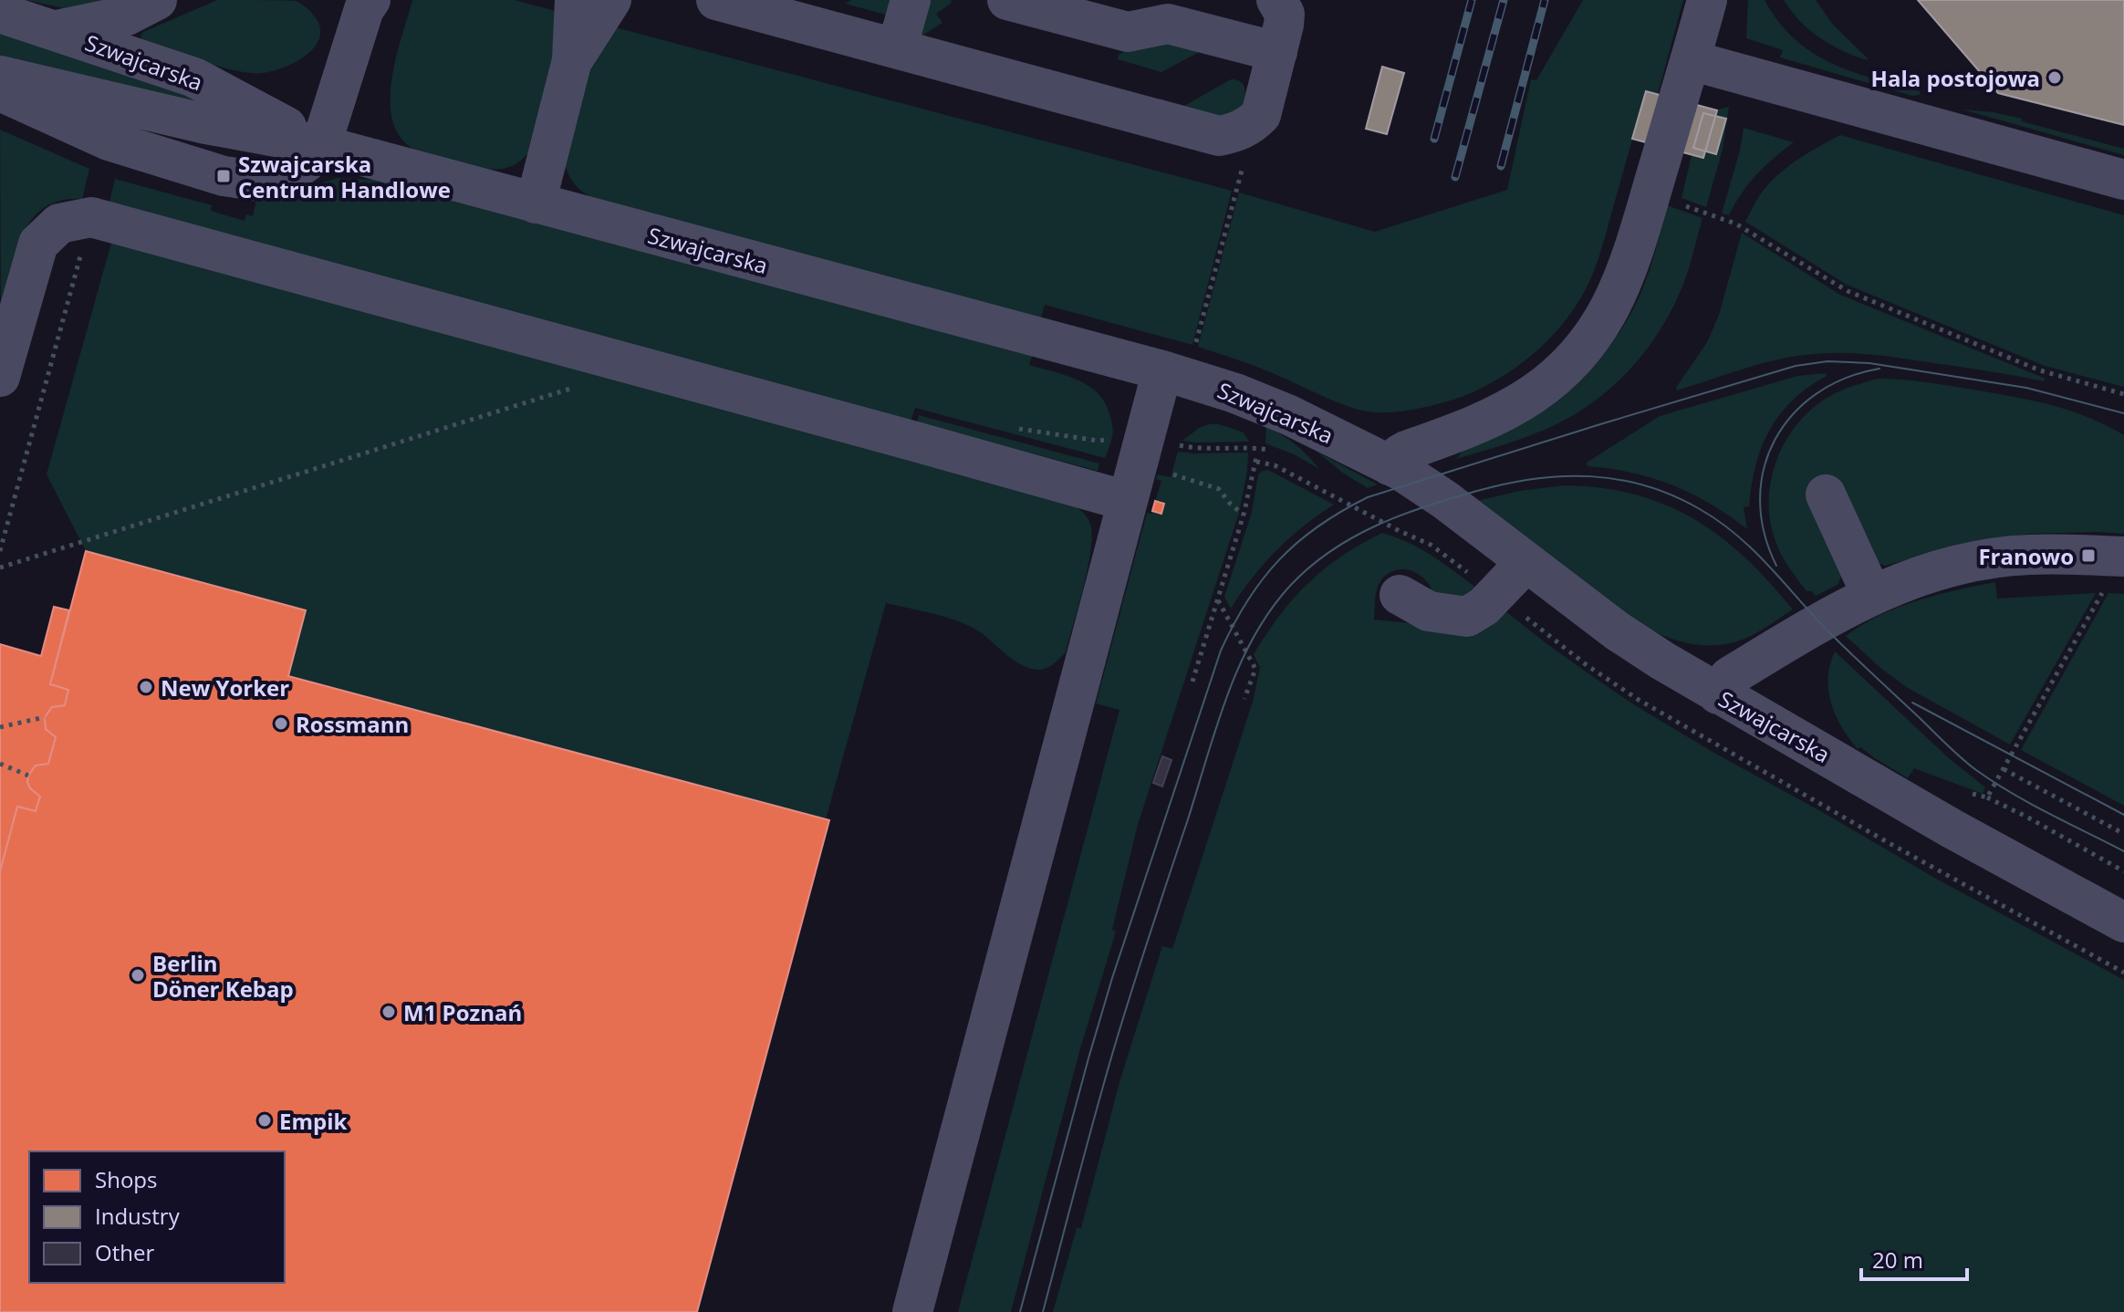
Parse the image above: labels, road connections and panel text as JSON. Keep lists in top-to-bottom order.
{
  "streets": {
    "street": ["Szwajcarska"]
  },
  "places": {
    "other": [
      "Hala postojowa",
      "New Yorker",
      "Rossmann",
      "Berlin Döner Kebap",
      "M1 Poznań",
      "Empik"
    ],
    "transit": ["Szwajcarska Centrum Handlowe", "Franowo"]
  },
  "legend": ["Shops", "Industry", "Other"],
  "scale_bar": "20 m"
}
